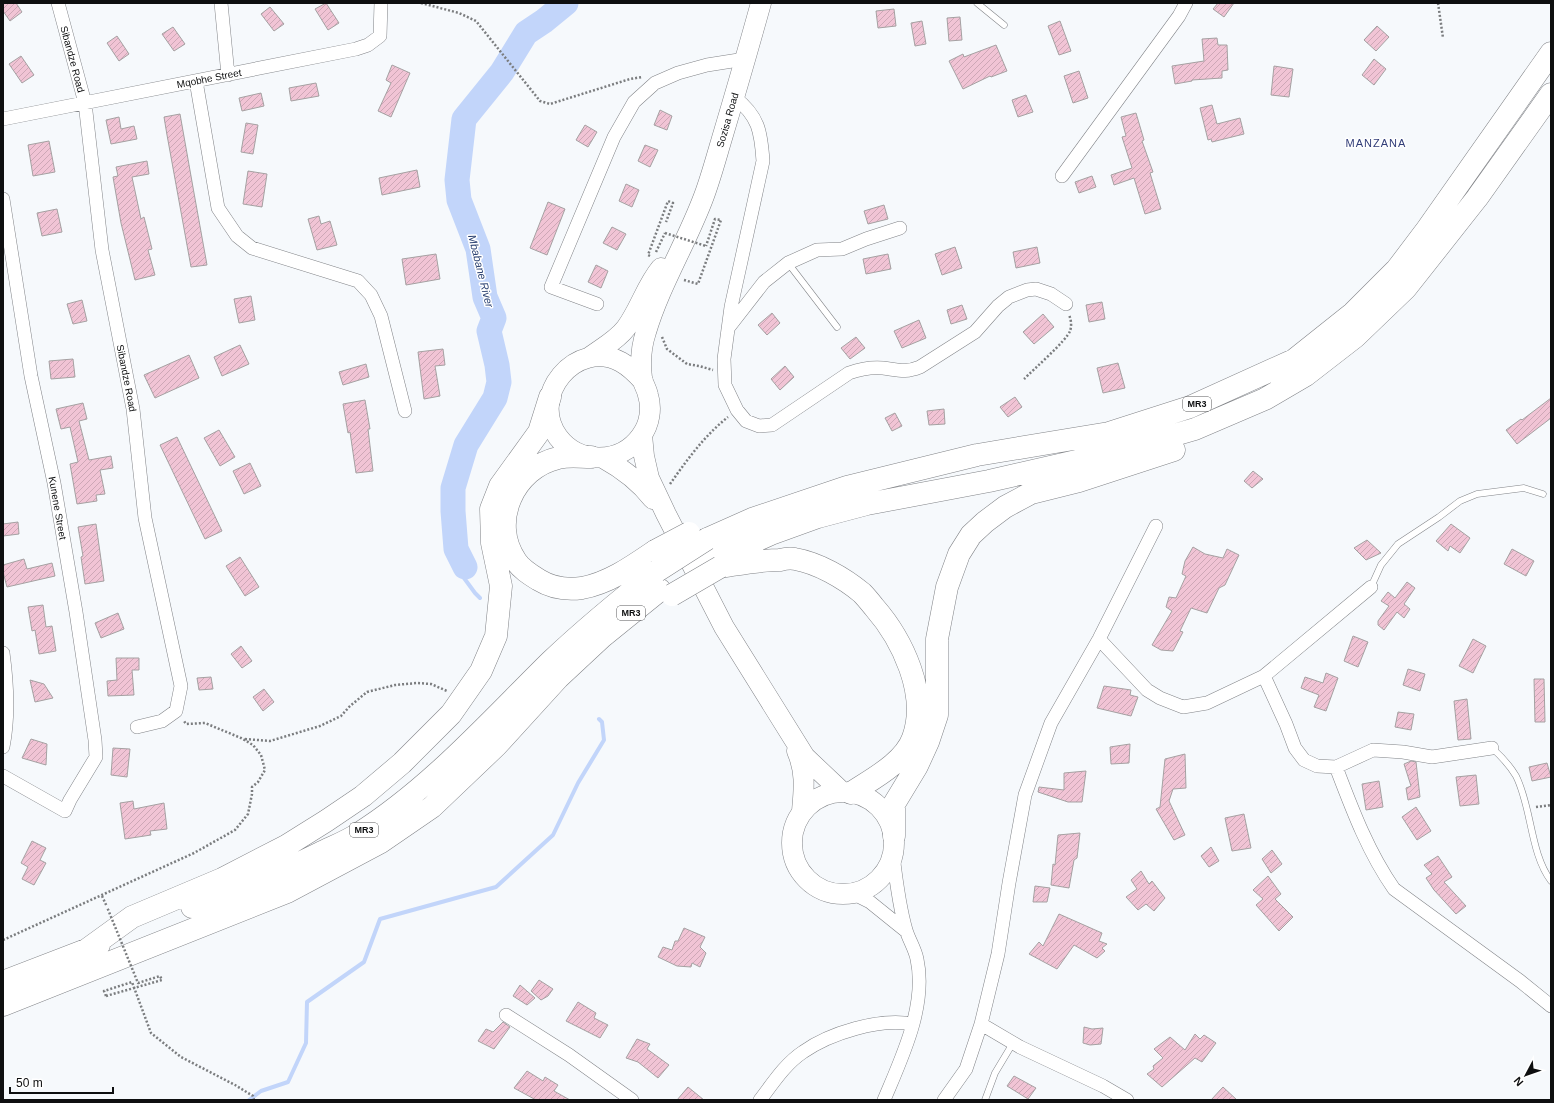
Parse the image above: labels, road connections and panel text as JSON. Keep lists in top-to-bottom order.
{
  "streets": {
    "highway": ["MR3"],
    "main road": ["Sozisa Road"],
    "street": ["Sibandze Road", "Mqobhe Street", "Kunene Street"]
  },
  "crossings": [
    ["Sibandze Road", "Mqobhe Street"]
  ],
  "districts": ["MANZANA"],
  "water": ["Mbabane River"],
  "scale_bar": "50 m",
  "north": "bottom left"
}
